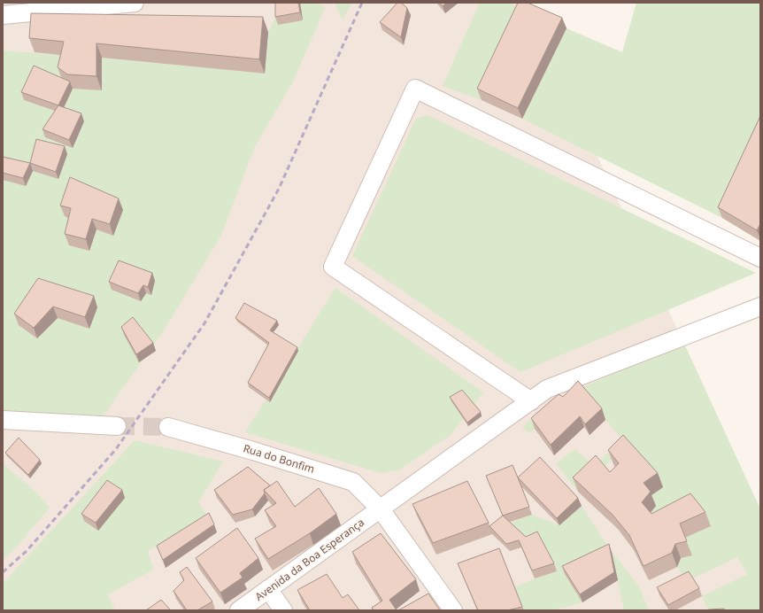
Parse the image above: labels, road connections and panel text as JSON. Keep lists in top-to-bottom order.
{
  "streets": {
    "street": ["Rua do Bonfim", "Avenida da Boa Esperança"]
  },
  "crossings": [
    ["Rua do Bonfim", "Avenida da Boa Esperança"]
  ]
}
